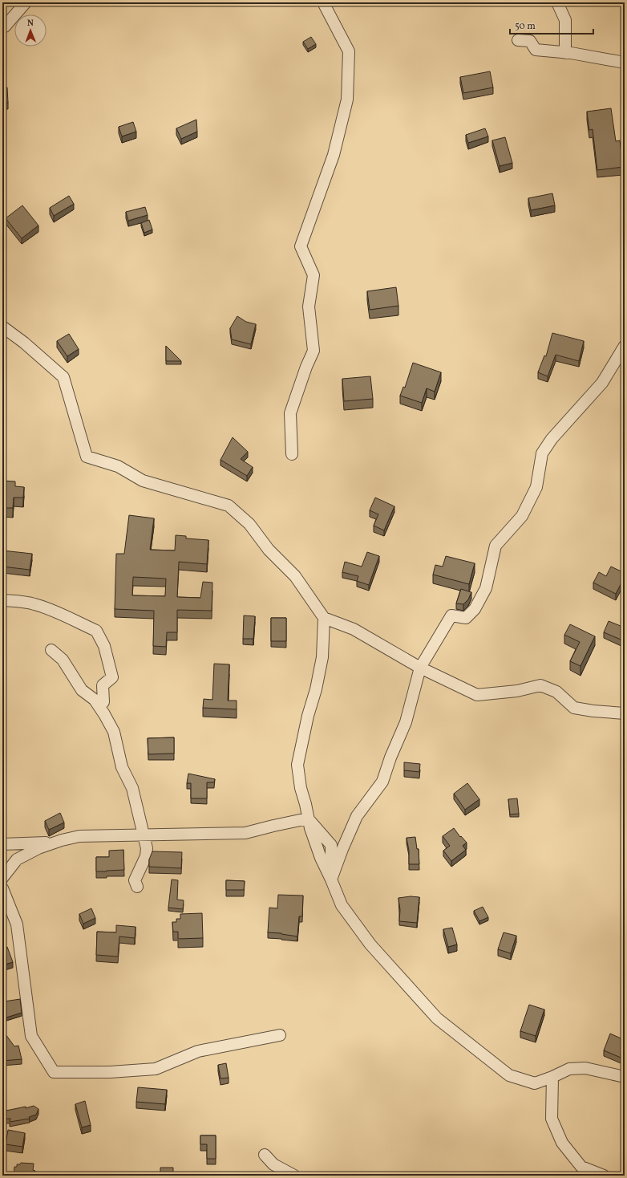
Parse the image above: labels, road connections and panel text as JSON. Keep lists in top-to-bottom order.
{
  "scale_bar": "50 m",
  "north": "top"
}
